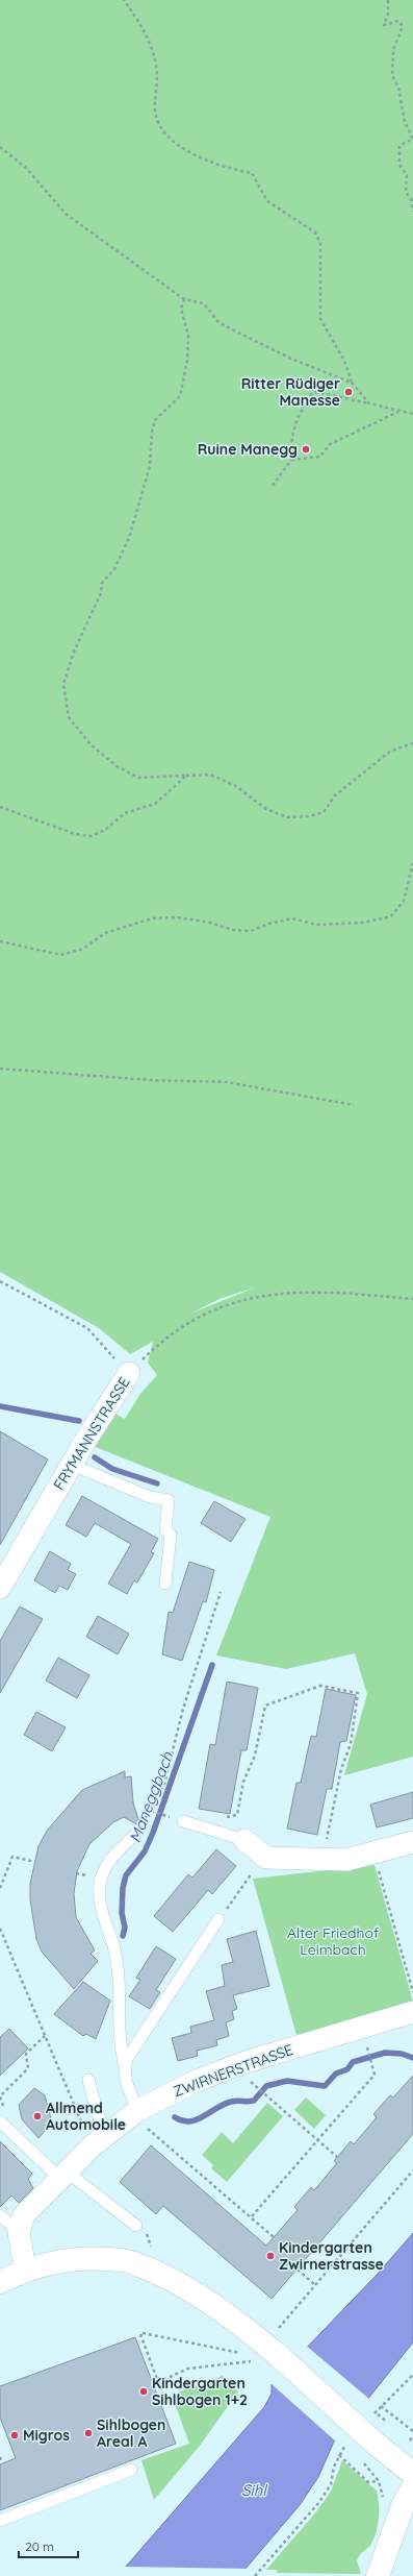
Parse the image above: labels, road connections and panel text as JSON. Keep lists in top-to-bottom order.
{
  "streets": {
    "street": ["FRYMANNSTRASSE", "ZWIRNERSTRASSE"]
  },
  "water": ["Maneggbach", "Sihl"],
  "parks": ["Alter Friedhof Leimbach"],
  "places": [
    "Ritter Rüdiger Manesse",
    "Ruine Manegg",
    "Allmend Automobile",
    "Kindergarten Zwirnerstrasse",
    "Kindergarten Sihlbogen 1+2",
    "Sihlbogen Areal A",
    "Migros"
  ],
  "scale_bar": "20 m"
}
